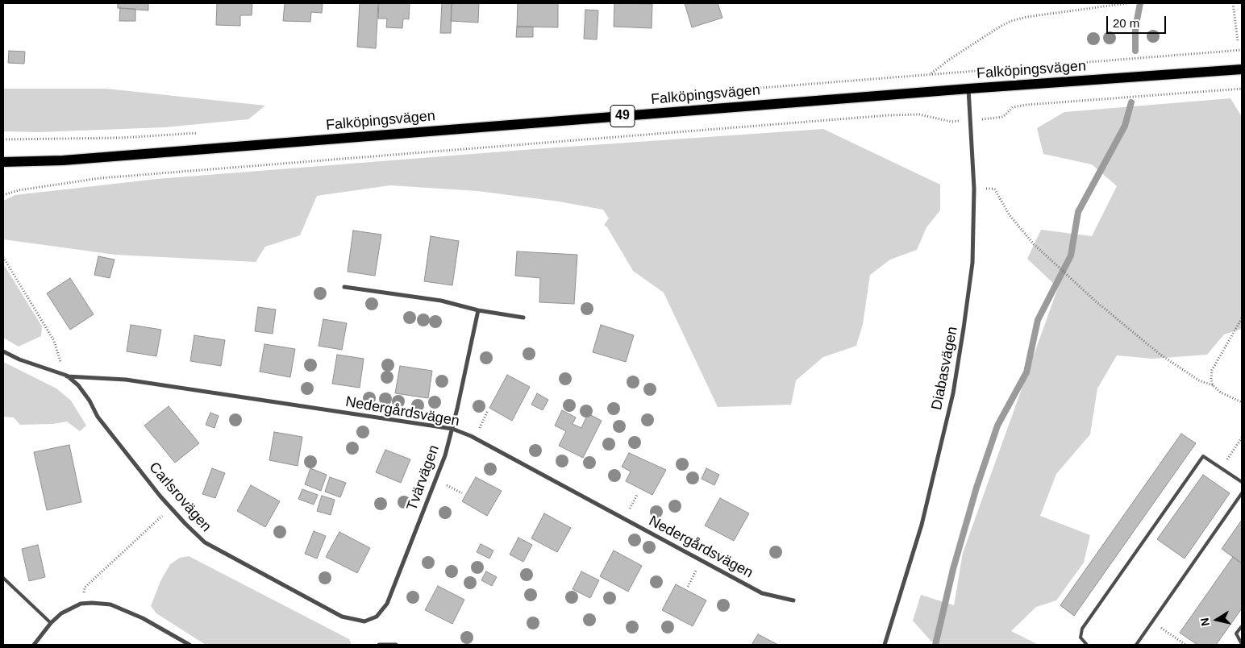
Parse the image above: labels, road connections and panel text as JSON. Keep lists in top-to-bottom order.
{
  "streets": {
    "main road": ["Falköpingsvägen", "49"],
    "street": [
      "Diabasvägen",
      "Nedergårdsvägen",
      "Tvärvägen",
      "Carlsrovägen"
    ]
  },
  "crossings": [
    ["Falköpingsvägen", "Diabasvägen"],
    ["Nedergårdsvägen", "Tvärvägen"],
    ["Nedergårdsvägen", "Carlsrovägen"],
    ["Tvärvägen", "Carlsrovägen"]
  ],
  "scale_bar": "20 m",
  "north": "left"
}
